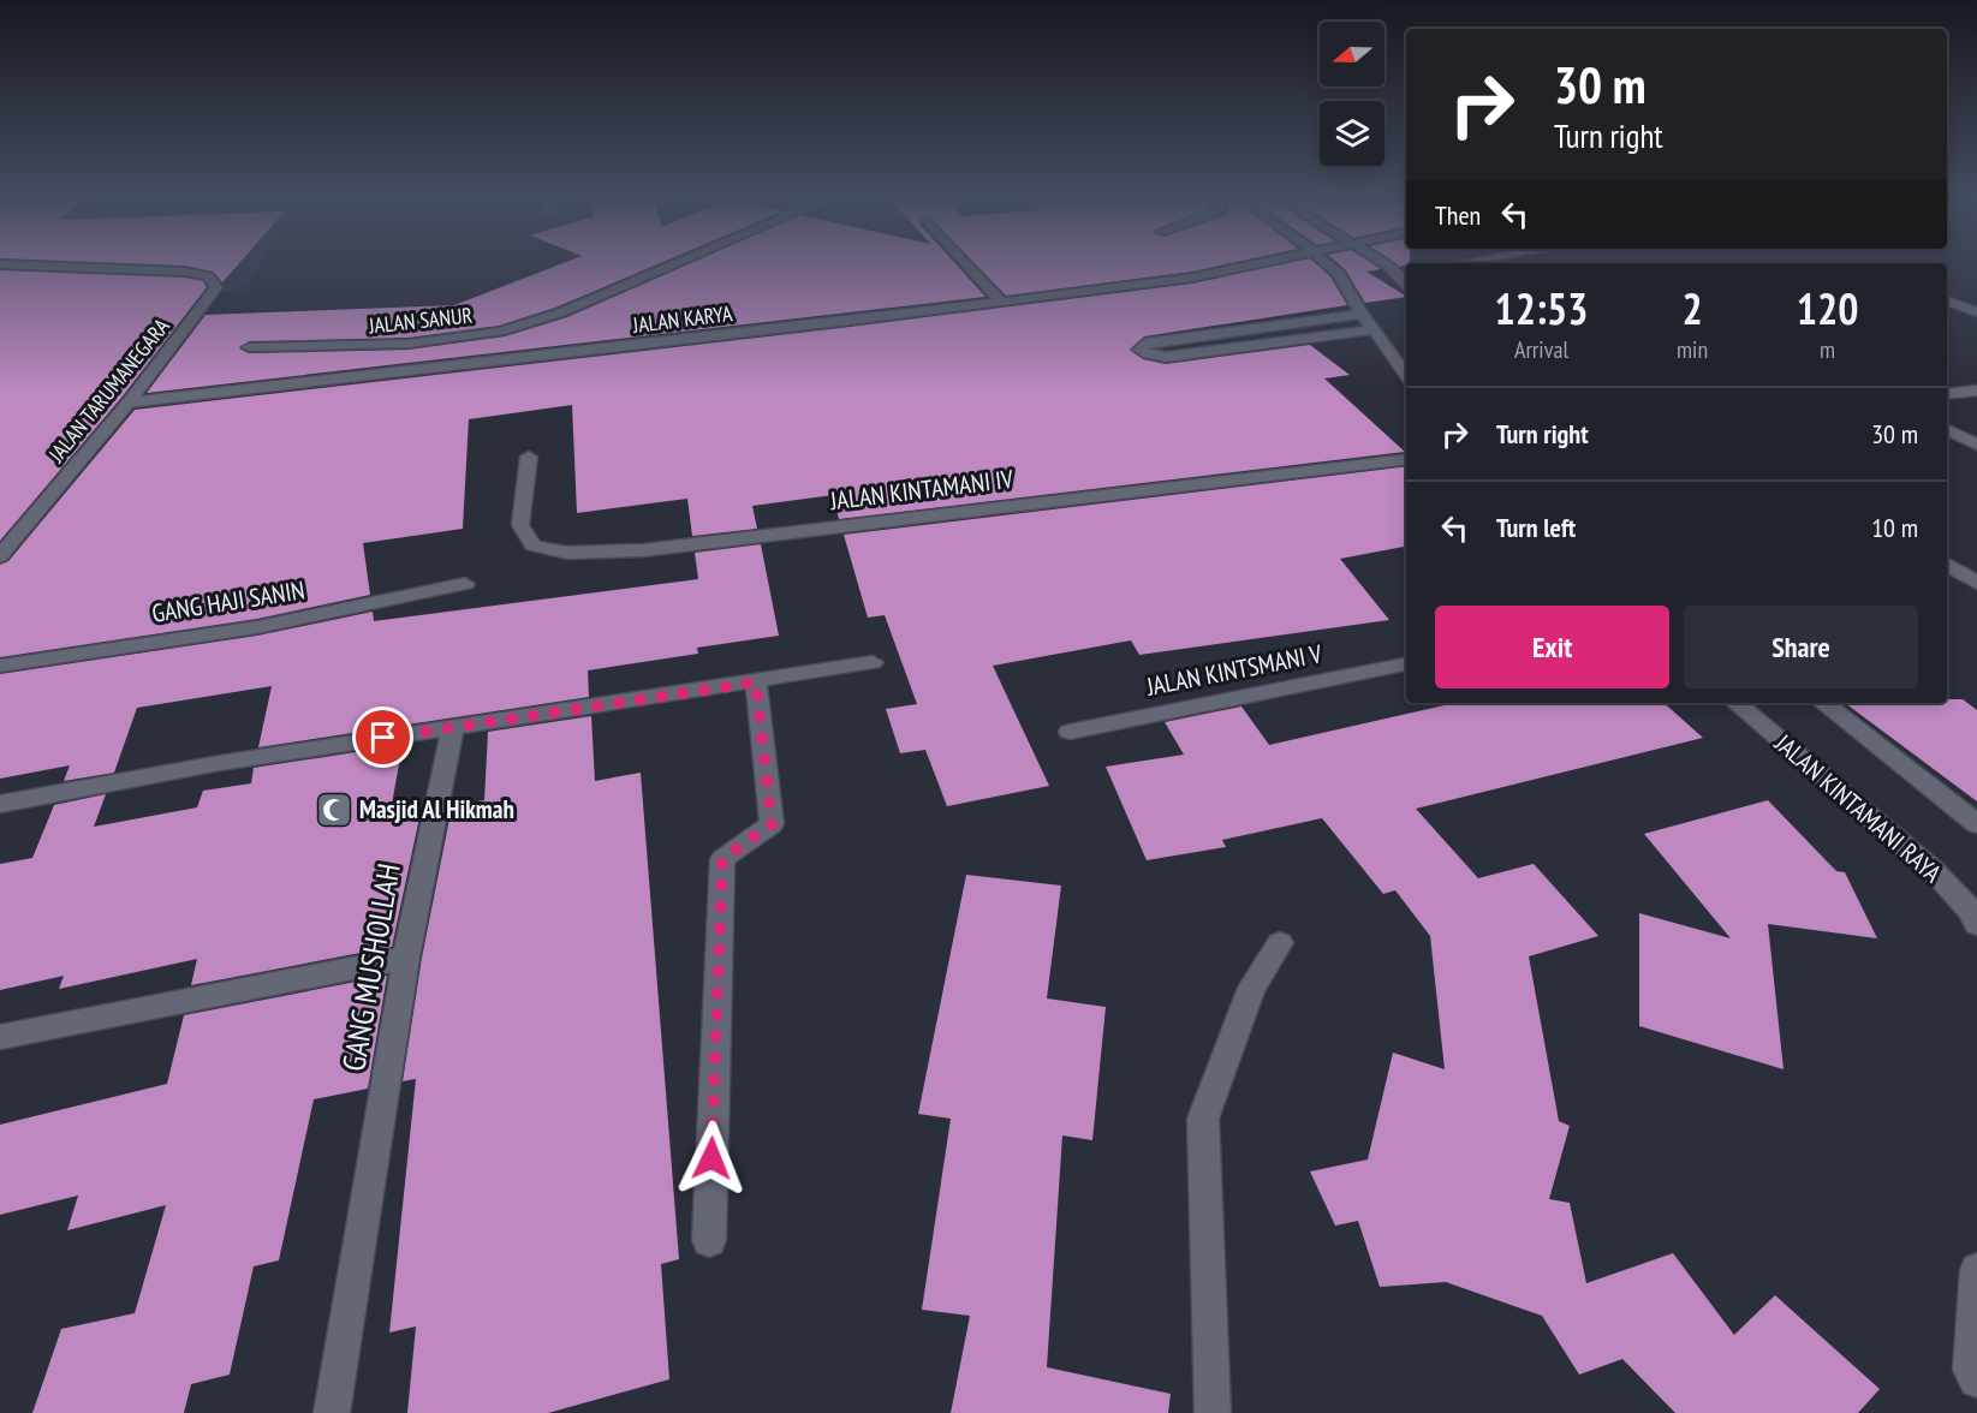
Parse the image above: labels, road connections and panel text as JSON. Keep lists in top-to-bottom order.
{
  "streets": {
    "street": [
      "JALAN KARYA",
      "JALAN SANUR",
      "JALAN TARUMANEGARA",
      "JALAN KINTAMANI IV",
      "GANG HAJI SANIN",
      "JALAN KINTSMANI V",
      "JALAN KINTAMANI RAYA",
      "GANG MUSHOLLAH"
    ]
  },
  "crossings": [
    ["JALAN KARYA", "JALAN TARUMANEGARA"]
  ],
  "places": {
    "mosque": ["Masjid Al Hikmah"]
  },
  "north": "left",
  "page": {
    "turn": ["30 m", "Turn right"],
    "then": "Then",
    "eta": [
      "12:53",
      "Arrival",
      "2",
      "min",
      "120",
      "m"
    ],
    "list": [
      {
        "name": "Turn right",
        "value": "30 m"
      },
      {
        "name": "Turn left",
        "value": "10 m"
      }
    ],
    "buttons": ["Exit", "Share"]
  }
}
